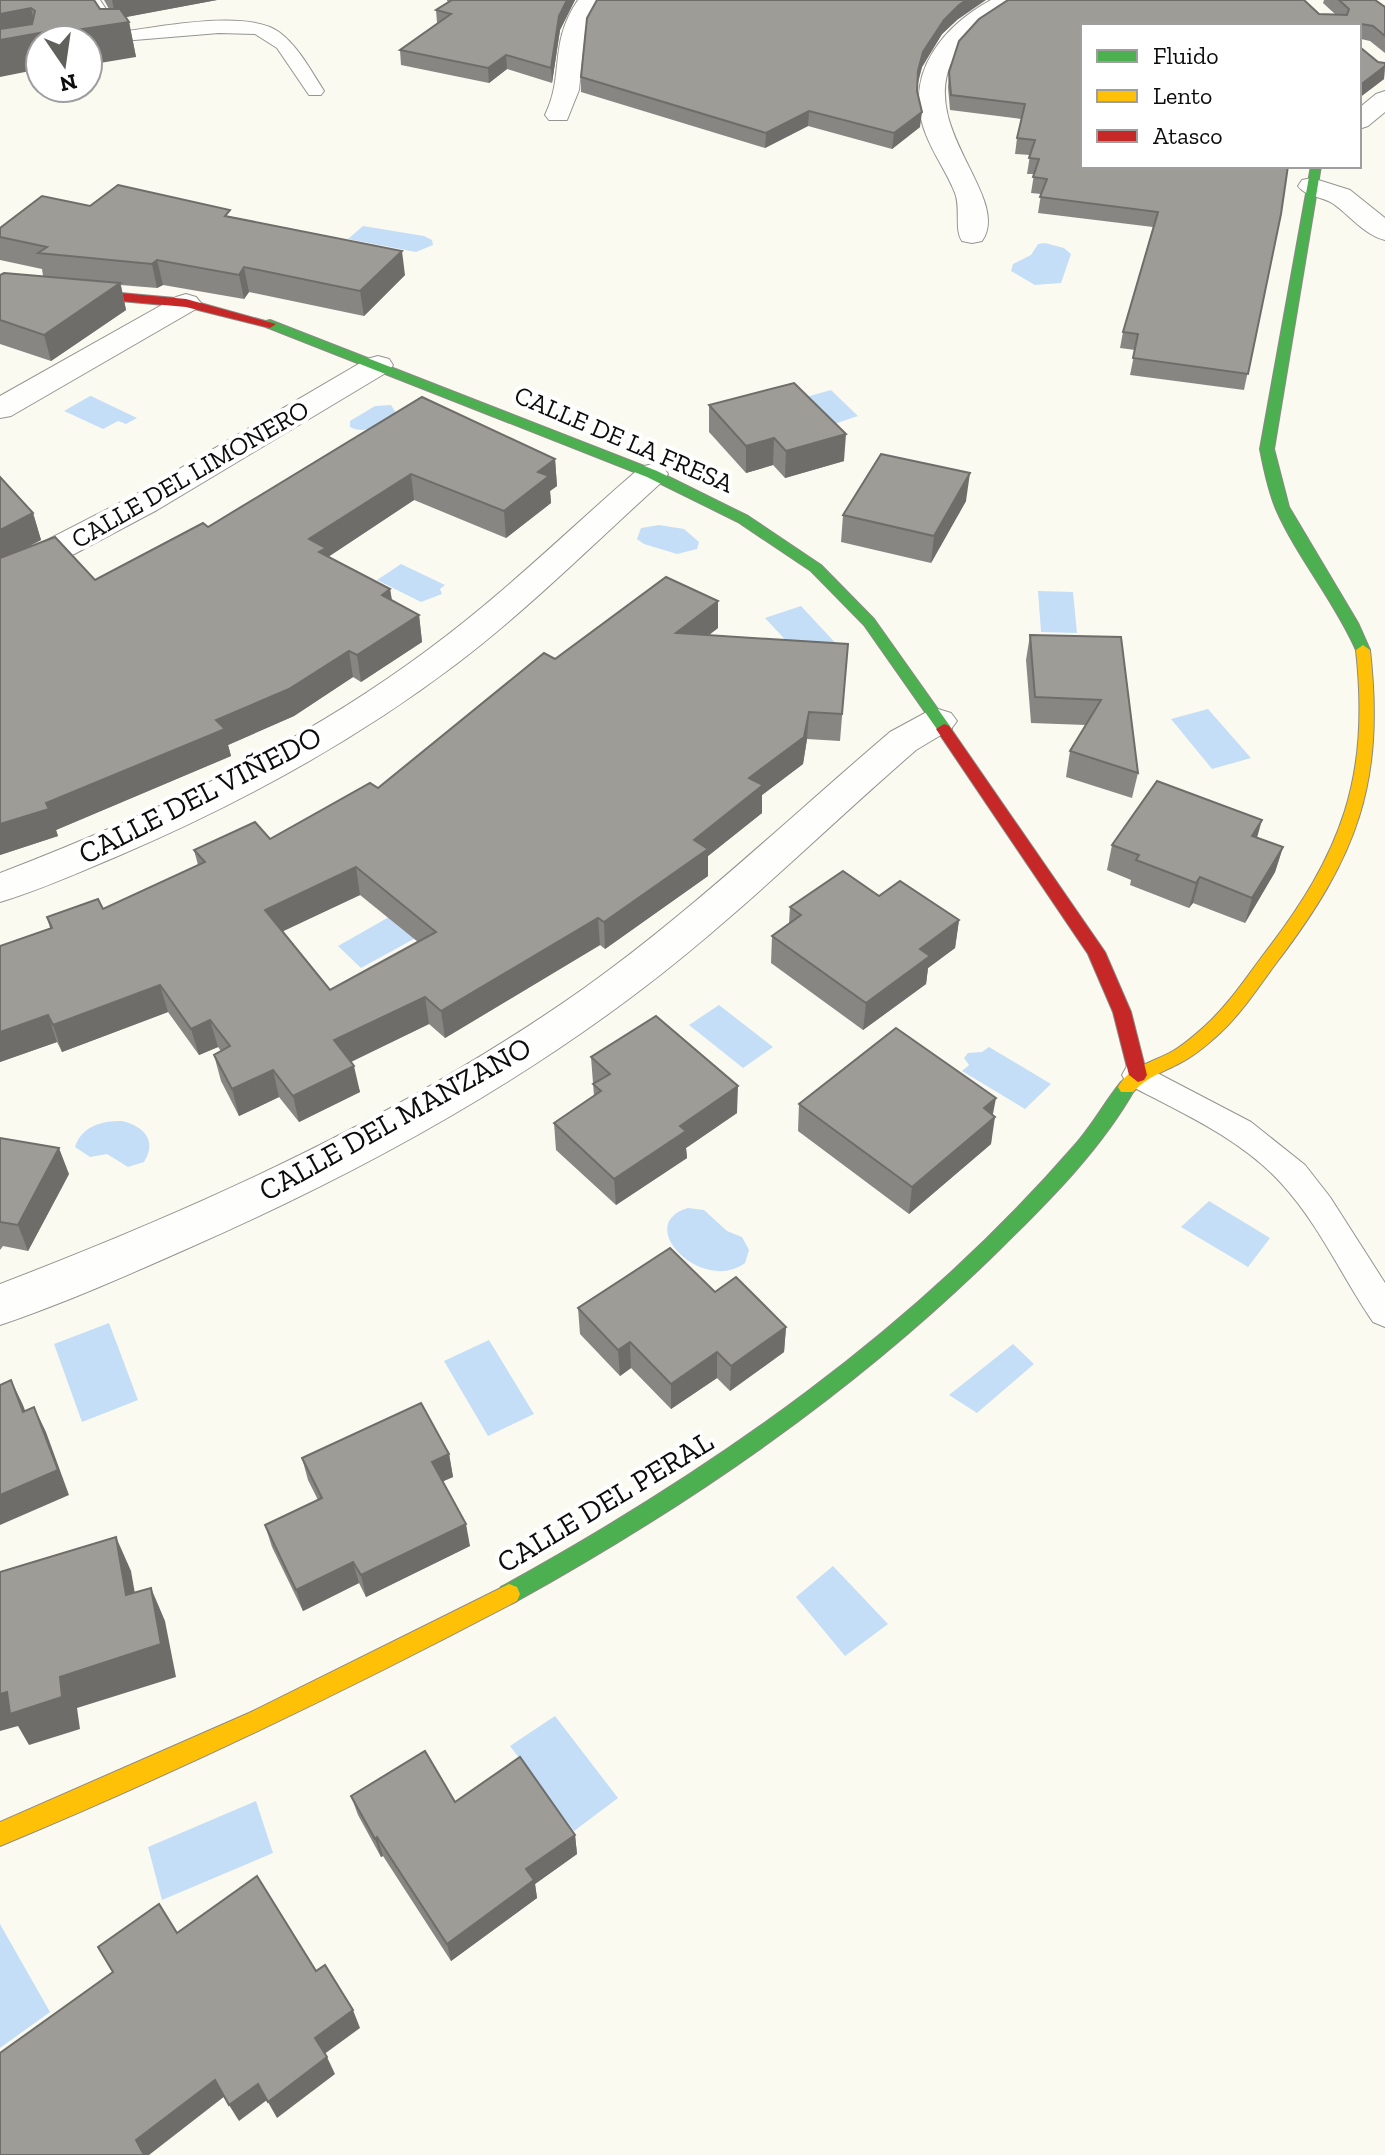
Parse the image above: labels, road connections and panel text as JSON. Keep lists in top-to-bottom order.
{
  "streets": {
    "street": [
      "CALLE DE LA FRESA",
      "CALLE DEL LIMONERO",
      "CALLE DEL VIÑEDO",
      "CALLE DEL MANZANO",
      "CALLE DEL PERAL"
    ]
  },
  "crossings": [
    ["CALLE DE LA FRESA", "CALLE DEL LIMONERO"],
    ["CALLE DE LA FRESA", "CALLE DEL VIÑEDO"],
    ["CALLE DE LA FRESA", "CALLE DEL MANZANO"],
    ["CALLE DE LA FRESA", "CALLE DEL PERAL"]
  ],
  "legend": ["Fluido", "Lento", "Atasco"],
  "north": "bottom"
}
